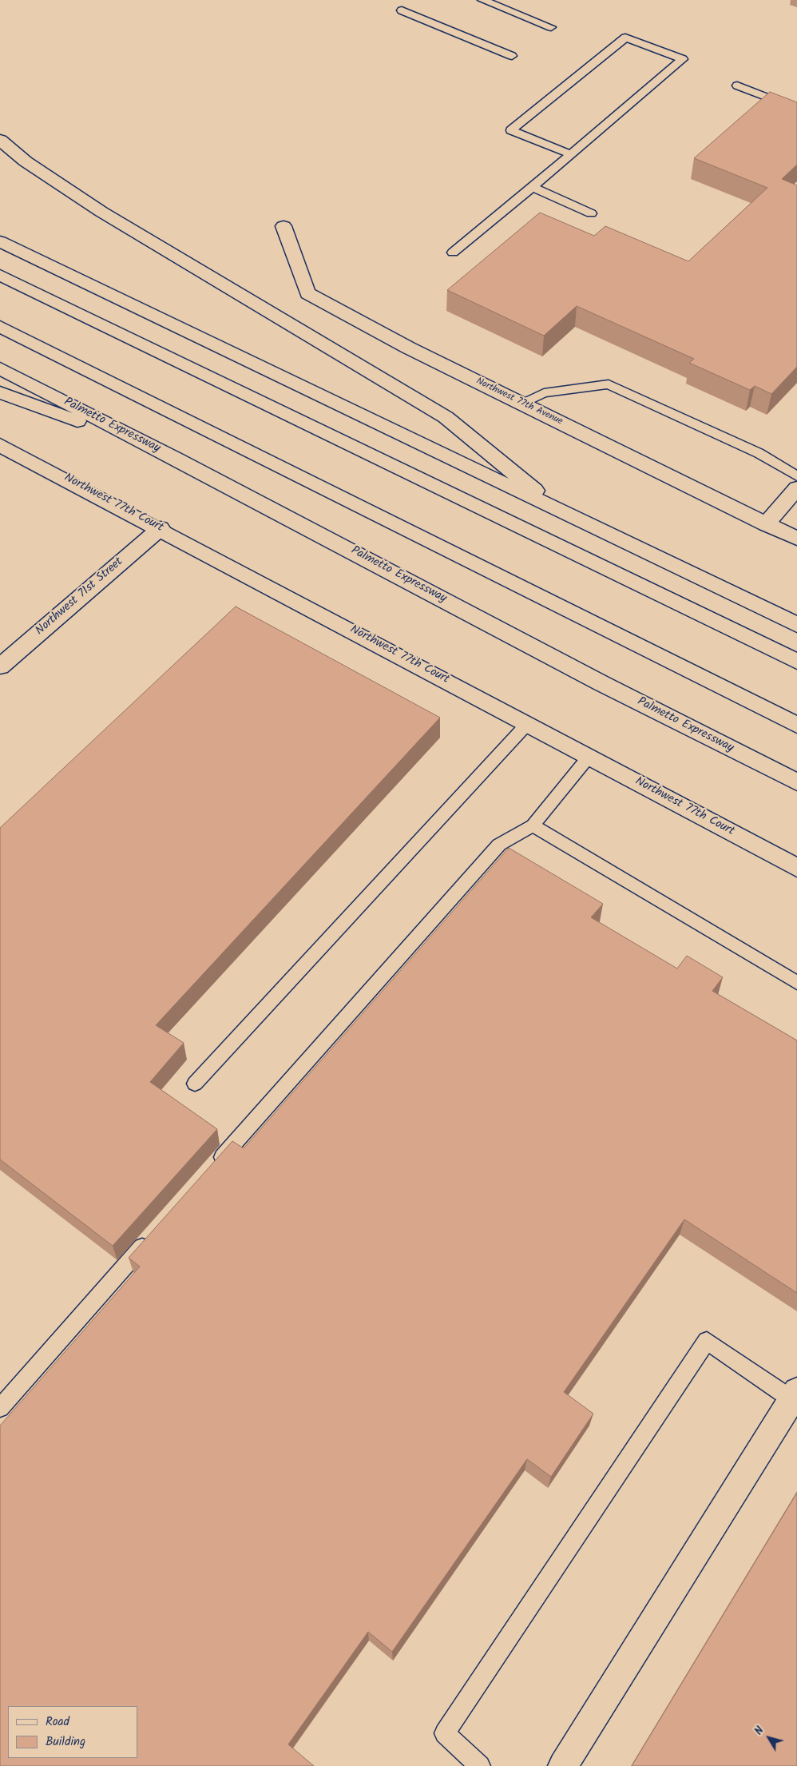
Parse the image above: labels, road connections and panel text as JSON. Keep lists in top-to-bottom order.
{
  "streets": {
    "main road": [
      "Northwest 77th Avenue",
      "Palmetto Expressway",
      "Northwest 77th Court",
      "Northwest 71st Street"
    ]
  },
  "crossings": [
    ["Northwest 77th Court", "Northwest 71st Street"]
  ],
  "legend": ["Road", "Building"],
  "north": "top left"
}
